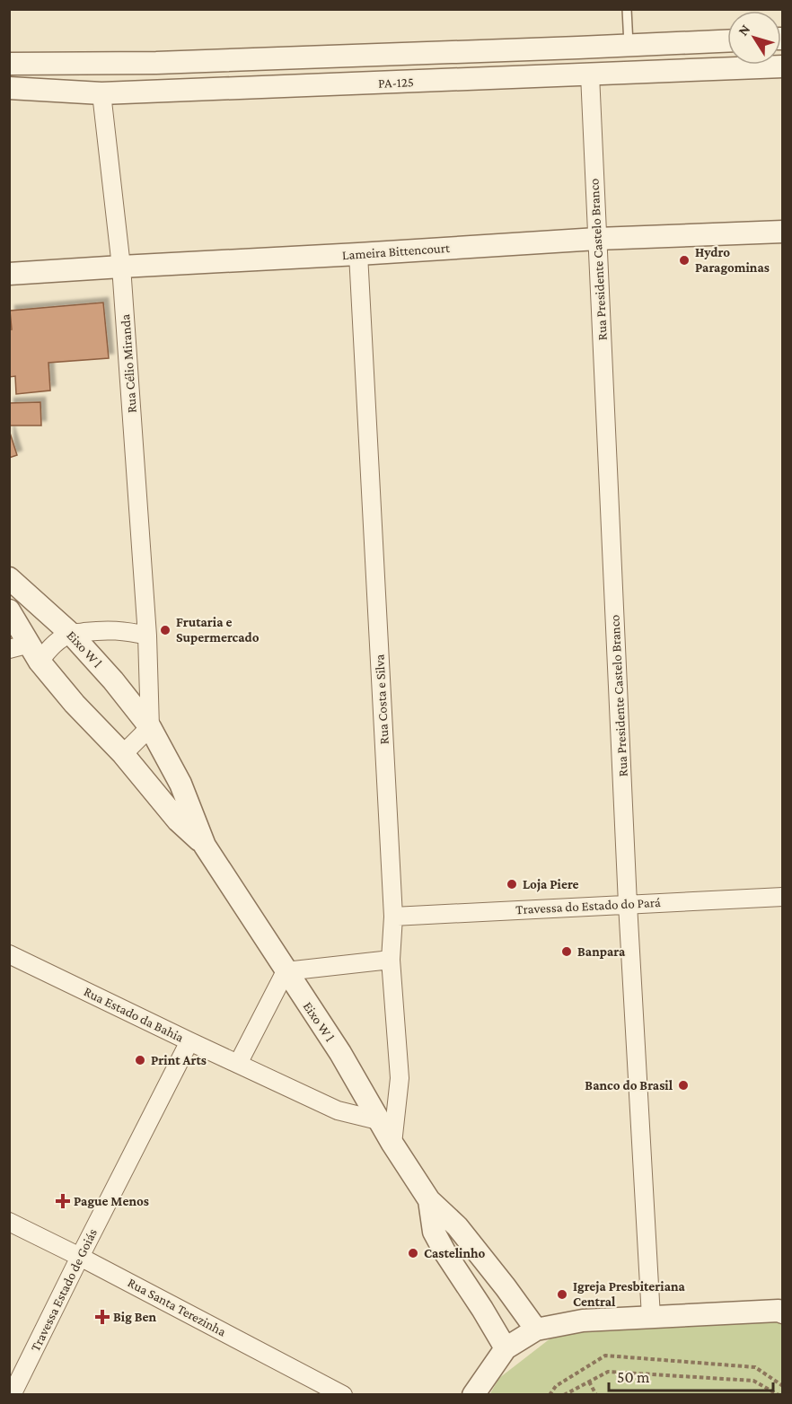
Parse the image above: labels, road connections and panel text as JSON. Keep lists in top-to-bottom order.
{
  "streets": {
    "street": [
      "PA-125",
      "Lameira Bittencourt",
      "Rua Presidente Castelo Branco",
      "Rua Célio Miranda",
      "Eixo W l",
      "Rua Costa e Silva",
      "Travessa do Estado do Pará",
      "Rua Estado da Bahia",
      "Travessa Estado de Goiás",
      "Rua Santa Terezinha"
    ]
  },
  "crossings": [
    ["PA-125", "Rua Presidente Castelo Branco"],
    ["PA-125", "Rua Célio Miranda"],
    ["Lameira Bittencourt", "Rua Presidente Castelo Branco"],
    ["Lameira Bittencourt", "Rua Célio Miranda"],
    ["Lameira Bittencourt", "Rua Costa e Silva"],
    ["Rua Presidente Castelo Branco", "Travessa do Estado do Pará"],
    ["Rua Célio Miranda", "Eixo W l"],
    ["Eixo W l", "Rua Costa e Silva"],
    ["Eixo W l", "Rua Estado da Bahia"],
    ["Rua Costa e Silva", "Travessa do Estado do Pará"],
    ["Rua Estado da Bahia", "Travessa Estado de Goiás"],
    ["Travessa Estado de Goiás", "Rua Santa Terezinha"]
  ],
  "places": {
    "other": [
      "Hydro Paragominas",
      "Frutaria e Supermercado",
      "Loja Piere",
      "Banpara",
      "Print Arts",
      "Banco do Brasil",
      "Castelinho",
      "Igreja Presbiteriana Central"
    ],
    "health": ["Pague Menos", "Big Ben"]
  },
  "scale_bar": "50 m",
  "north": "top left"
}
